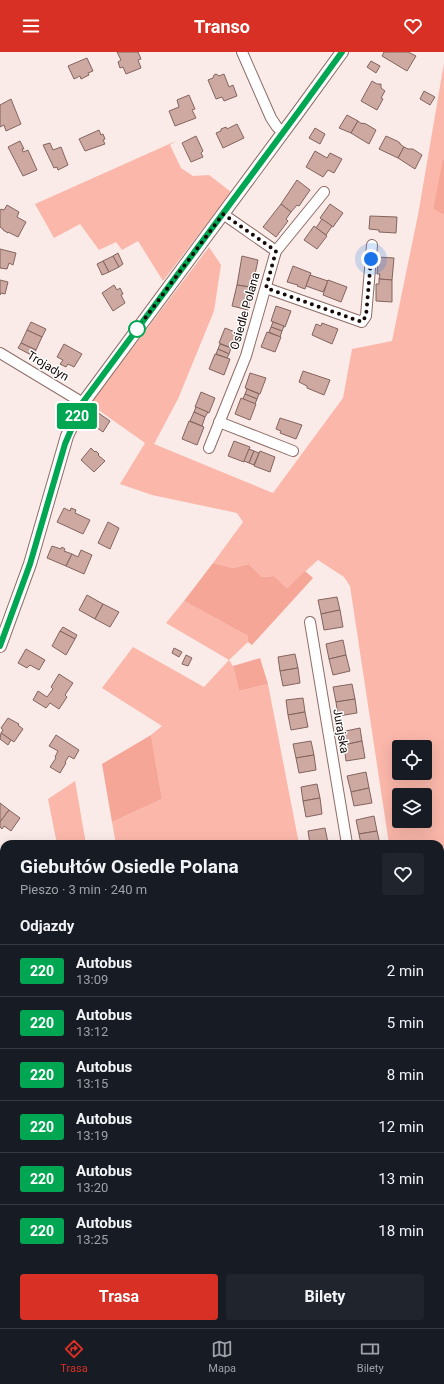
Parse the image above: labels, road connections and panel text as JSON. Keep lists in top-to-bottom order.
{
  "streets": {
    "street": ["Osiedle Polana", "Trojadyn", "Jurajska"]
  },
  "lines": ["bus line 220"],
  "page": {
    "header": "Transo",
    "on_map": "220",
    "heading": [
      ["Giebułtów Osiedle Polana", "Pieszo · 3 min · 240 m"],
      "Odjazdy"
    ],
    "list": [
      {
        "mark": "220",
        "name": "Autobus",
        "note": "13:09",
        "value": "2 min"
      },
      {
        "mark": "220",
        "name": "Autobus",
        "note": "13:12",
        "value": "5 min"
      },
      {
        "mark": "220",
        "name": "Autobus",
        "note": "13:15",
        "value": "8 min"
      },
      {
        "mark": "220",
        "name": "Autobus",
        "note": "13:19",
        "value": "12 min"
      },
      {
        "mark": "220",
        "name": "Autobus",
        "note": "13:20",
        "value": "13 min"
      },
      {
        "mark": "220",
        "name": "Autobus",
        "note": "13:25",
        "value": "18 min"
      }
    ],
    "buttons": ["Trasa", "Bilety"],
    "tabs": ["Trasa", "Mapa", "Bilety"]
  }
}
